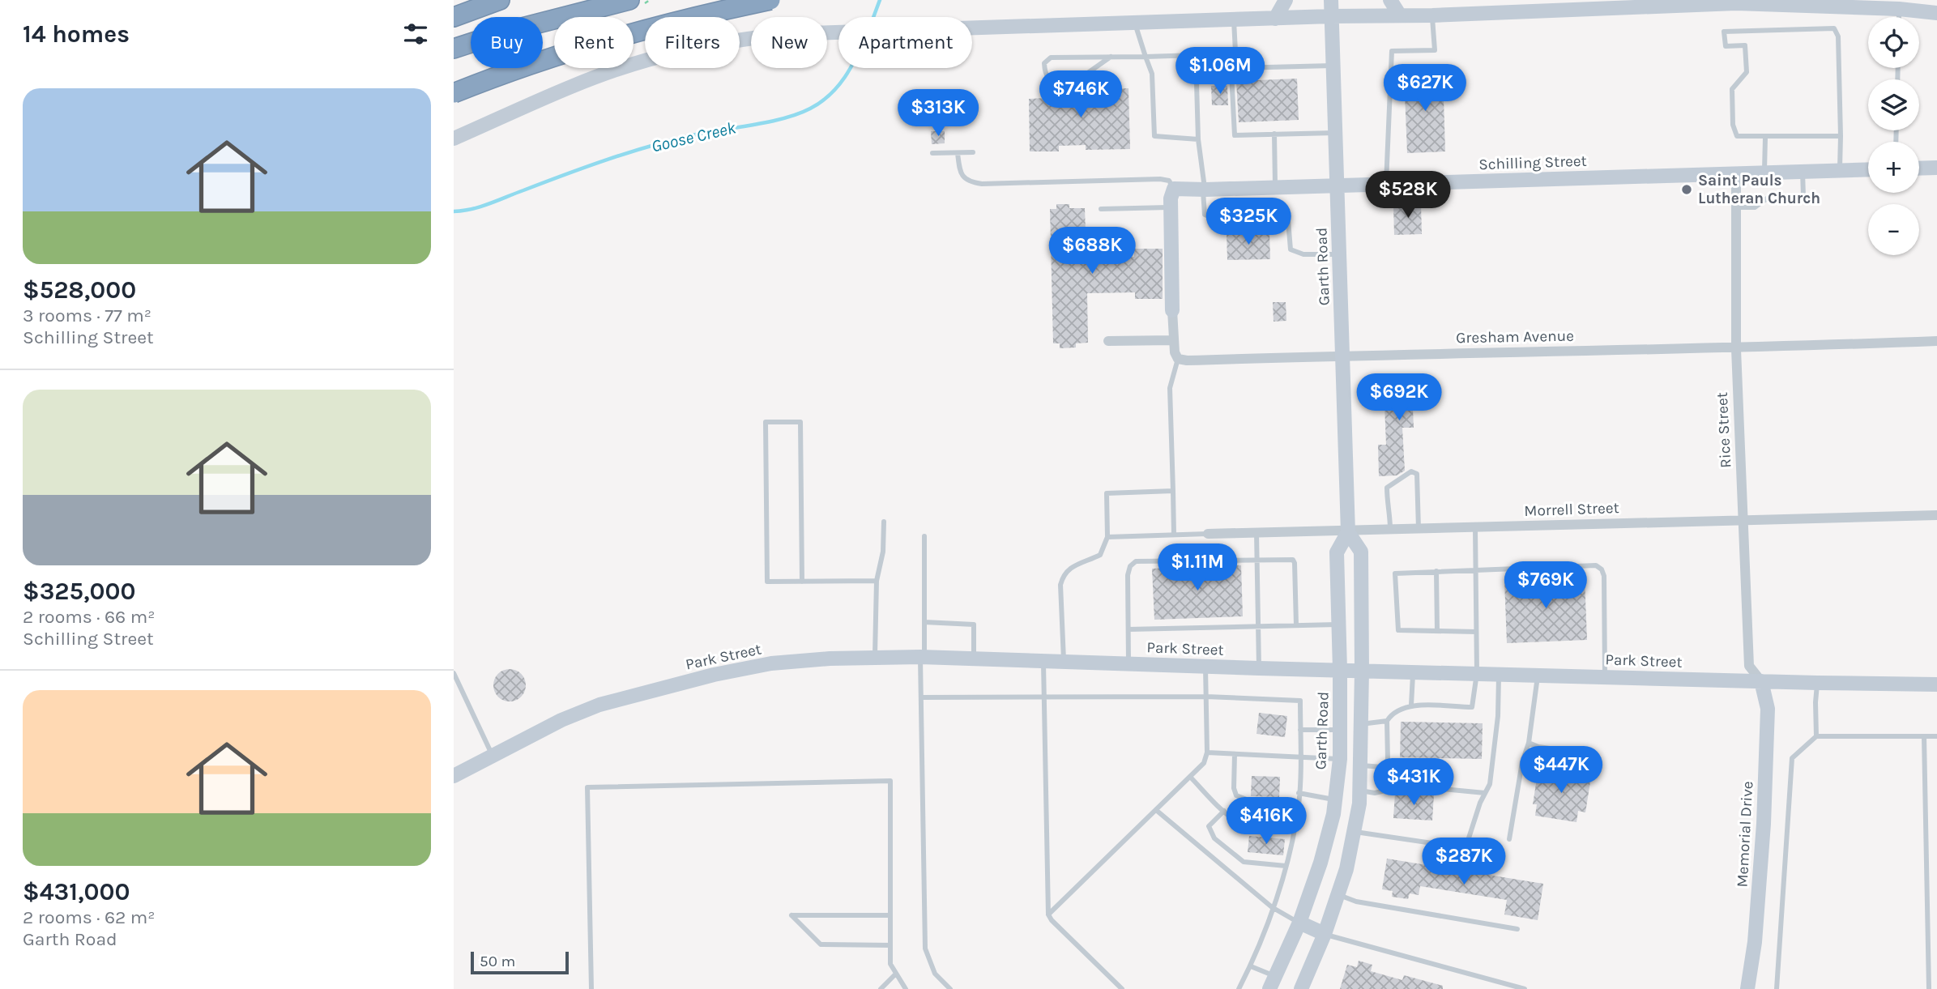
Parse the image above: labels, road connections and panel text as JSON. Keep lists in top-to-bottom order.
{
  "streets": {
    "main road": [
      "Schilling Street",
      "Garth Road",
      "Park Street",
      "Memorial Drive"
    ],
    "street": ["Gresham Avenue", "Rice Street", "Morrell Street"]
  },
  "crossings": [
    ["Schilling Street", "Garth Road"],
    ["Schilling Street", "Rice Street"],
    ["Garth Road", "Gresham Avenue"],
    ["Garth Road", "Morrell Street"],
    ["Garth Road", "Park Street"],
    ["Gresham Avenue", "Rice Street"],
    ["Rice Street", "Morrell Street"],
    ["Rice Street", "Park Street"],
    ["Rice Street", "Memorial Drive"],
    ["Park Street", "Memorial Drive"]
  ],
  "water": ["Goose Creek"],
  "places": ["Saint Pauls Lutheran Church"],
  "scale_bar": "50 m",
  "page": {
    "heading": "14 homes",
    "map_buttons": ["+", "−"],
    "chip": [
      "Buy",
      "Rent",
      "Filters",
      "New",
      "Apartment"
    ],
    "price": [
      "$1.06M",
      "$627K",
      "$746K",
      "$313K",
      "$528K",
      "$325K",
      "$688K",
      "$692K",
      "$1.11M",
      "$769K",
      "$447K",
      "$431K",
      "$416K",
      "$287K"
    ],
    "list": [
      {
        "name": "$528,000",
        "note": "3 rooms · 77 m² · Schilling Street"
      },
      {
        "name": "$325,000",
        "note": "2 rooms · 66 m² · Schilling Street"
      },
      {
        "name": "$431,000",
        "note": "2 rooms · 62 m² · Garth Road"
      }
    ],
    "scale": "50 m"
  }
}
